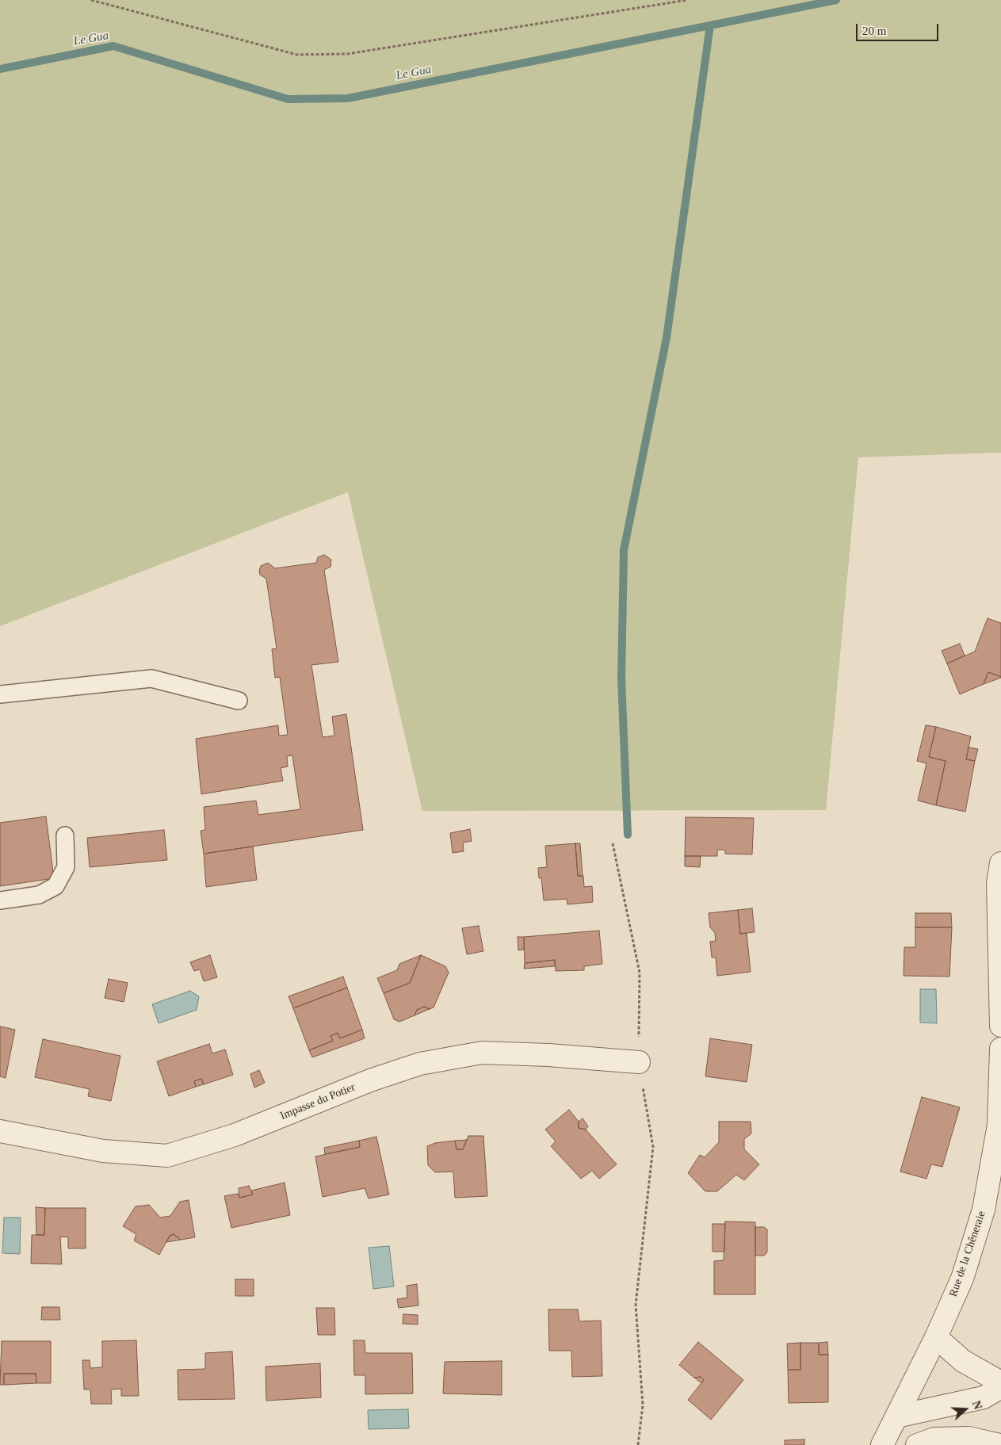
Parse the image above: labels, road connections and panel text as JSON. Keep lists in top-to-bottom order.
{
  "streets": {
    "street": ["Impasse du Potier", "Rue de la Chêneraie"]
  },
  "water": ["Le Gua"],
  "scale_bar": "20 m",
  "north": "right"
}
